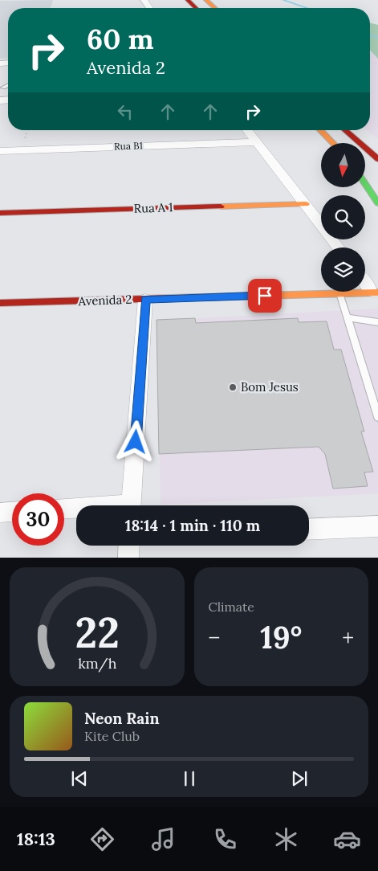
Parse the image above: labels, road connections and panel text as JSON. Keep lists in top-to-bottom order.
{
  "streets": {
    "street": ["Rua B1", "Rua A 1", "Avenida 2"]
  },
  "places": ["Bom Jesus"],
  "north": "bottom",
  "page": {
    "turn": ["60 m", "Avenida 2"],
    "limit": "30",
    "trip": "18:14 · 1 min · 110 m",
    "tile": "Climate",
    "heat": ["−", "19°", "+"],
    "song": ["Neon Rain", "Kite Club"],
    "tabs": "18:13",
    "gauge": ["22", "km/h"]
  }
}
